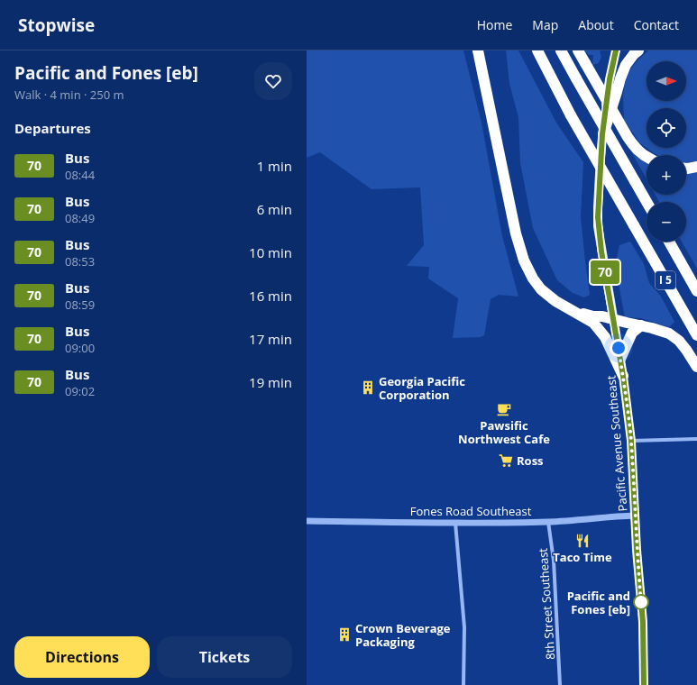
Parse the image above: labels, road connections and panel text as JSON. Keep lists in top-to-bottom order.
{
  "streets": {
    "highway": ["I 5"],
    "main road": ["Pacific Avenue Southeast"],
    "street": ["Fones Road Southeast", "8th Street Southeast"]
  },
  "crossings": [
    ["Pacific Avenue Southeast", "Fones Road Southeast"],
    ["Fones Road Southeast", "8th Street Southeast"]
  ],
  "places": {
    "building": ["Georgia Pacific Corporation", "Crown Beverage Packaging"],
    "cafe": ["Pawsific Northwest Cafe"],
    "supermarket": ["Ross"],
    "restaurant": ["Taco Time"],
    "other": ["Pacific and Fones [eb]"]
  },
  "lines": ["bus line 70"],
  "north": "right",
  "page": {
    "header": "Stopwise",
    "nav": [
      "Home",
      "Map",
      "About",
      "Contact"
    ],
    "heading": [
      ["Pacific and Fones [eb]", "Walk · 4 min · 250 m"],
      "Departures"
    ],
    "on_map": "70",
    "map_buttons": ["+", "−"],
    "list": [
      {
        "mark": "70",
        "name": "Bus",
        "note": "08:44",
        "value": "1 min"
      },
      {
        "mark": "70",
        "name": "Bus",
        "note": "08:49",
        "value": "6 min"
      },
      {
        "mark": "70",
        "name": "Bus",
        "note": "08:53",
        "value": "10 min"
      },
      {
        "mark": "70",
        "name": "Bus",
        "note": "08:59",
        "value": "16 min"
      },
      {
        "mark": "70",
        "name": "Bus",
        "note": "09:00",
        "value": "17 min"
      },
      {
        "mark": "70",
        "name": "Bus",
        "note": "09:02",
        "value": "19 min"
      }
    ],
    "buttons": ["Directions", "Tickets"]
  }
}
